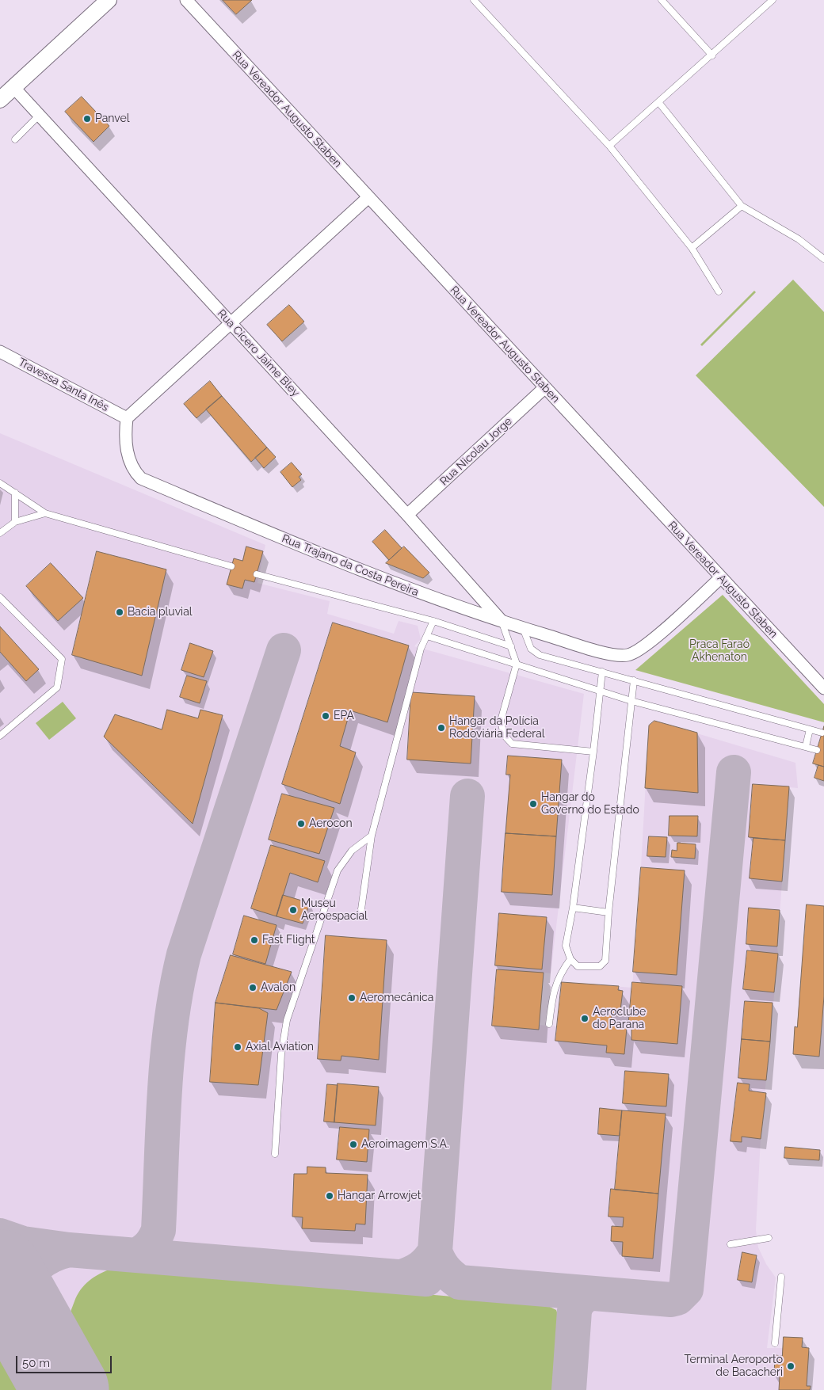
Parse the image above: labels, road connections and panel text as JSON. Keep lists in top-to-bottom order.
{
  "streets": {
    "street": [
      "Rua Vereador Augusto Staben",
      "Rua Cícero Jaime Bley",
      "Travessa Santa Inês",
      "Rua Nicolau Jorge",
      "Rua Trajano da Costa Pereira"
    ]
  },
  "crossings": [
    ["Rua Vereador Augusto Staben", "Rua Nicolau Jorge"],
    ["Rua Vereador Augusto Staben", "Rua Trajano da Costa Pereira"],
    ["Rua Cícero Jaime Bley", "Rua Nicolau Jorge"],
    ["Rua Cícero Jaime Bley", "Rua Trajano da Costa Pereira"],
    ["Travessa Santa Inês", "Rua Trajano da Costa Pereira"]
  ],
  "parks": ["Praca Faraó Akhenaton"],
  "places": [
    "Panvel",
    "Bacia pluvial",
    "EPA",
    "Hangar da Polícia Rodoviária Federal",
    "Hangar do Governo do Estado",
    "Aerocon",
    "Museu Aeroespacial",
    "Fast Flight",
    "Avalon",
    "Aeromecânica",
    "Aeroclube do Parana",
    "Axial Aviation",
    "Aeroimagem S.A.",
    "Hangar Arrowjet",
    "Terminal Aeroporto de Bacacheri"
  ],
  "scale_bar": "50 m"
}
